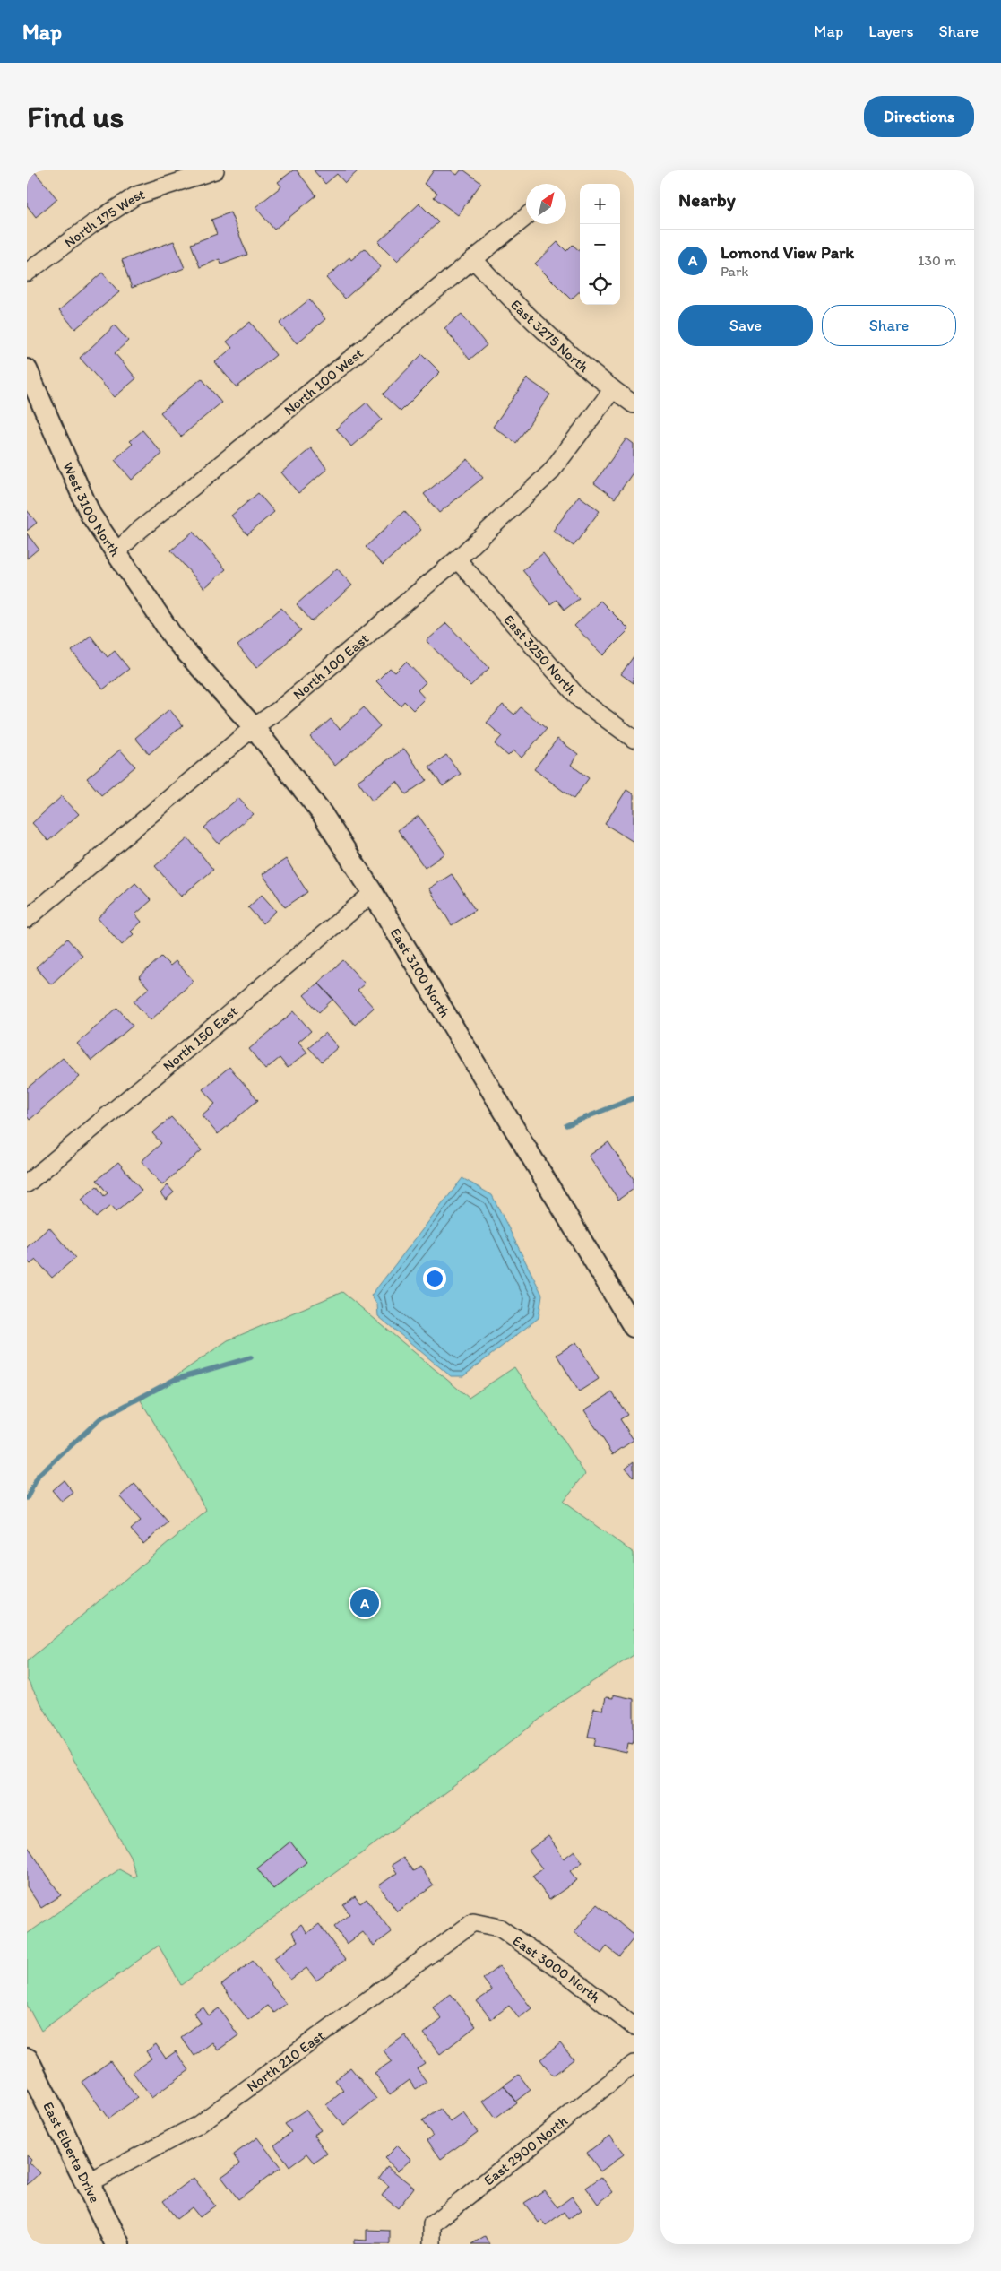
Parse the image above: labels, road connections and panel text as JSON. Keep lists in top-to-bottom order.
{
  "streets": {
    "main road": ["East Elberta Drive"],
    "street": [
      "North 175 West",
      "East 3275 North",
      "North 100 West",
      "West 3100 North",
      "East 3250 North",
      "North 100 East",
      "East 3100 North",
      "North 150 East",
      "East 3000 North",
      "North 210 East",
      "East 2900 North"
    ]
  },
  "crossings": [
    ["East 3275 North", "North 100 West"],
    ["East 3275 North", "North 100 East"],
    ["North 100 West", "West 3100 North"],
    ["West 3100 North", "East 3100 North"],
    ["East 3250 North", "North 100 East"],
    ["North 100 East", "East 3100 North"],
    ["East 3100 North", "North 150 East"],
    ["East 3000 North", "North 210 East"],
    ["North 210 East", "East Elberta Drive"]
  ],
  "north": "top right",
  "page": {
    "header": "Map",
    "nav": ["Map", "Layers", "Share"],
    "buttons": [
      "Directions",
      ["Save", "Share"]
    ],
    "title": "Find us",
    "heading": "Nearby",
    "map_buttons": ["+", "−"],
    "list": [
      {
        "mark": "A",
        "name": "Lomond View Park",
        "note": "Park",
        "value": "130 m"
      }
    ],
    "pins": "A"
  }
}
